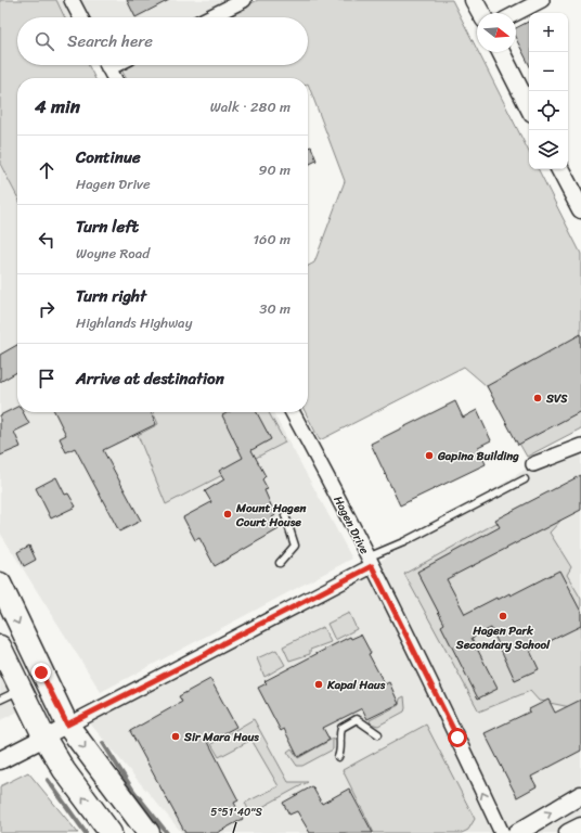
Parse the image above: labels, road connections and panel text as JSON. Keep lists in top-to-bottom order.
{
  "streets": {
    "street": ["Hagen Drive"]
  },
  "one_way": ["Hagen Drive"],
  "places": [
    "SVS",
    "Gapina Building",
    "Mount Hagen Court House",
    "Hagen Park Secondary School",
    "Kapal Haus",
    "Sir Mara Haus"
  ],
  "north": "right",
  "page": {
    "map_buttons": ["+", "−"],
    "search": "Search here",
    "heading": ["4 min", "Walk · 280 m"],
    "list": [
      ["Continue", "Hagen Drive", "90 m"],
      ["Turn left", "Woyne Road", "160 m"],
      ["Turn right", "Highlands Highway", "30 m"],
      "Arrive at destination"
    ]
  },
  "coordinates": ["5°51'40\"S"]
}
